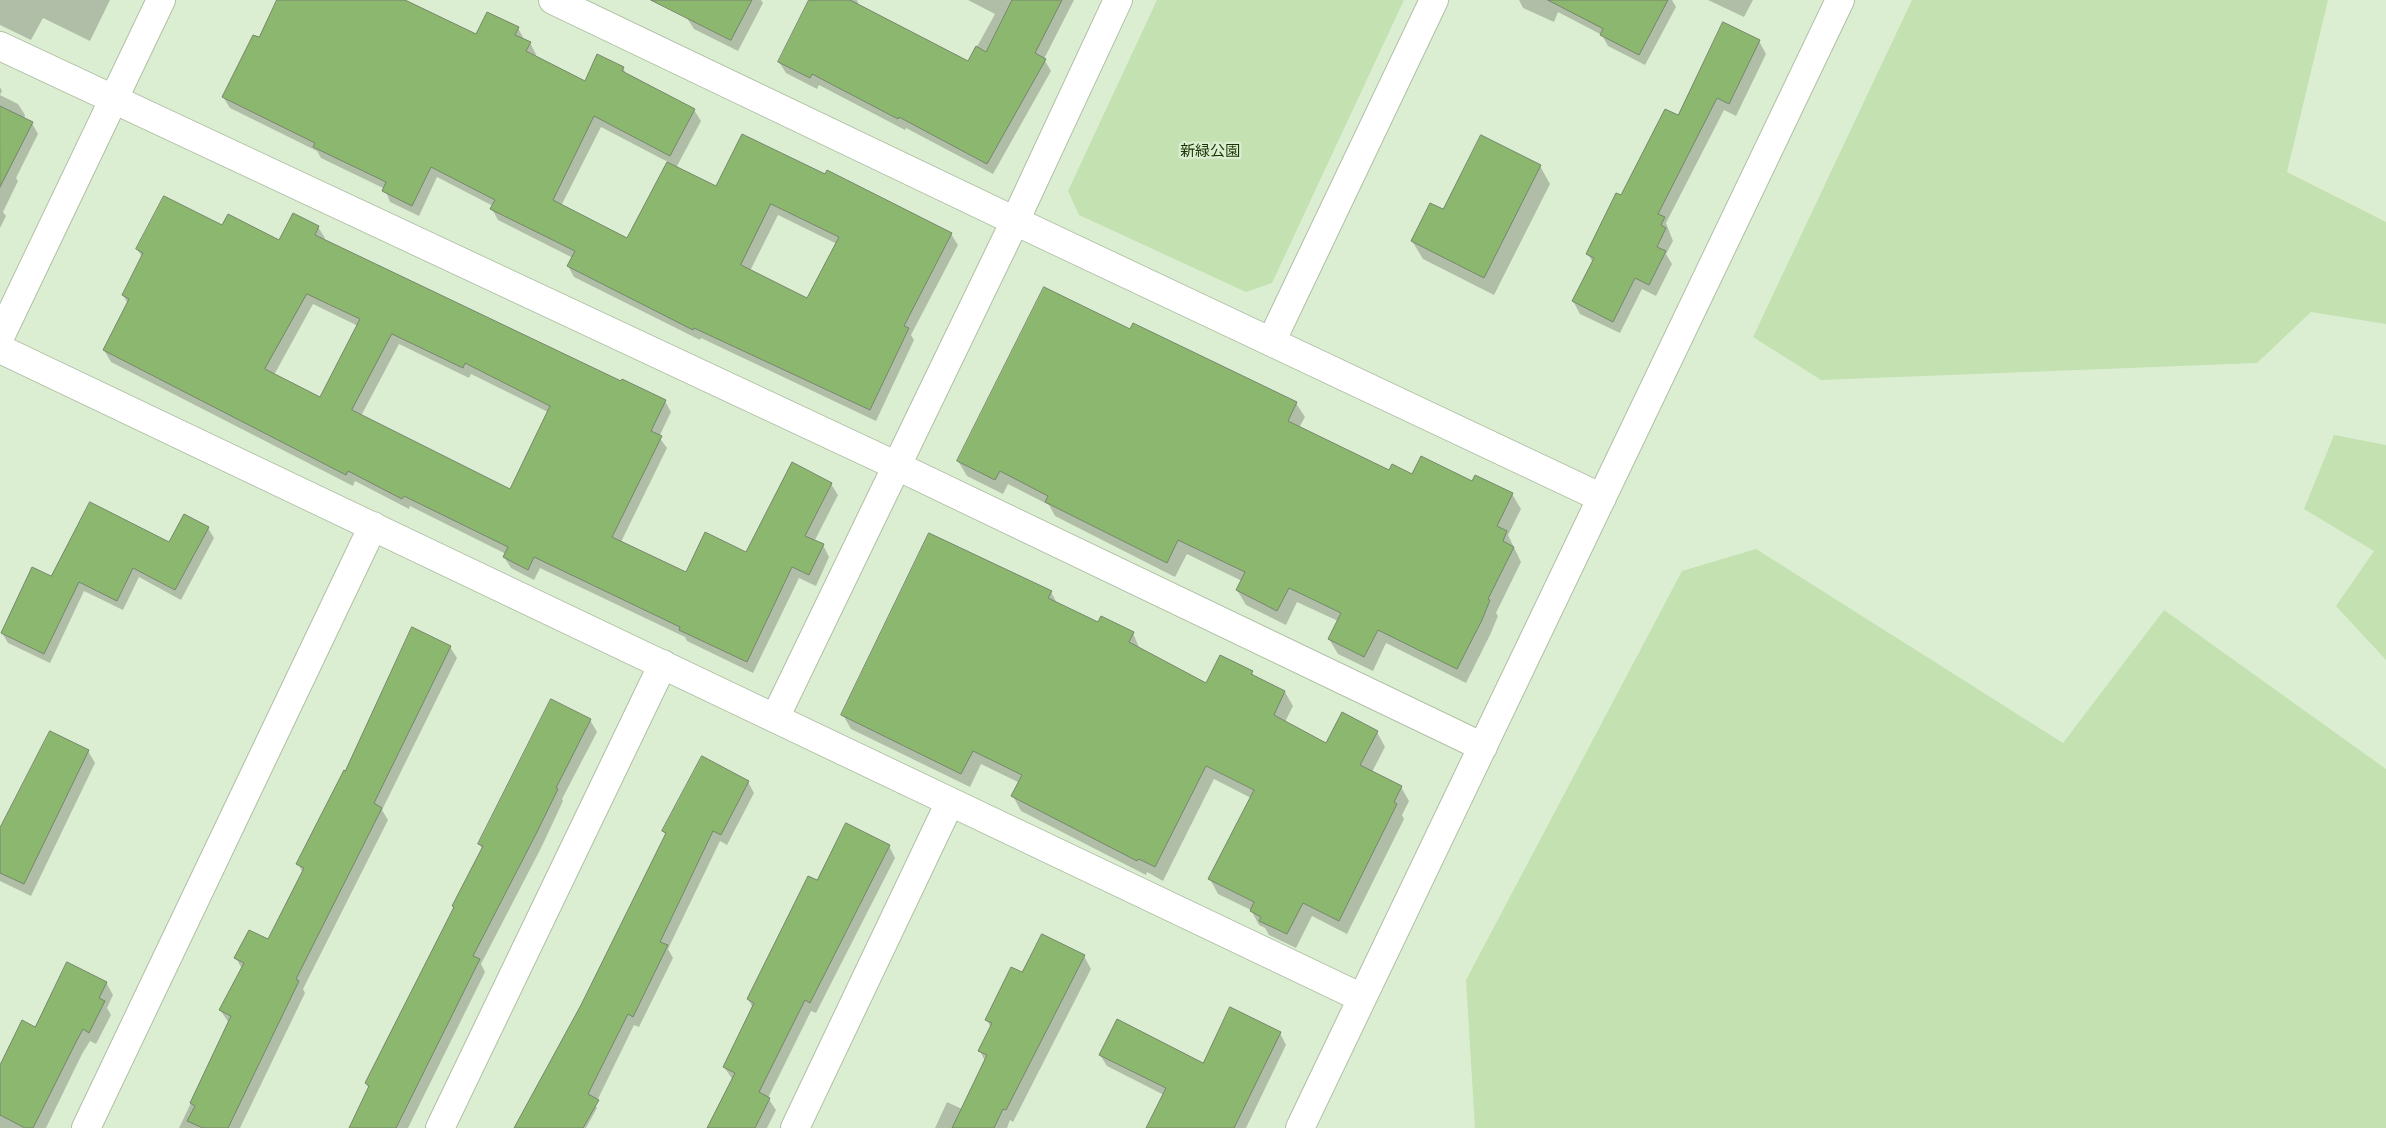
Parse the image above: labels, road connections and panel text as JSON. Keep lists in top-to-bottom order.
{
  "parks": ["新緑公園"]
}
